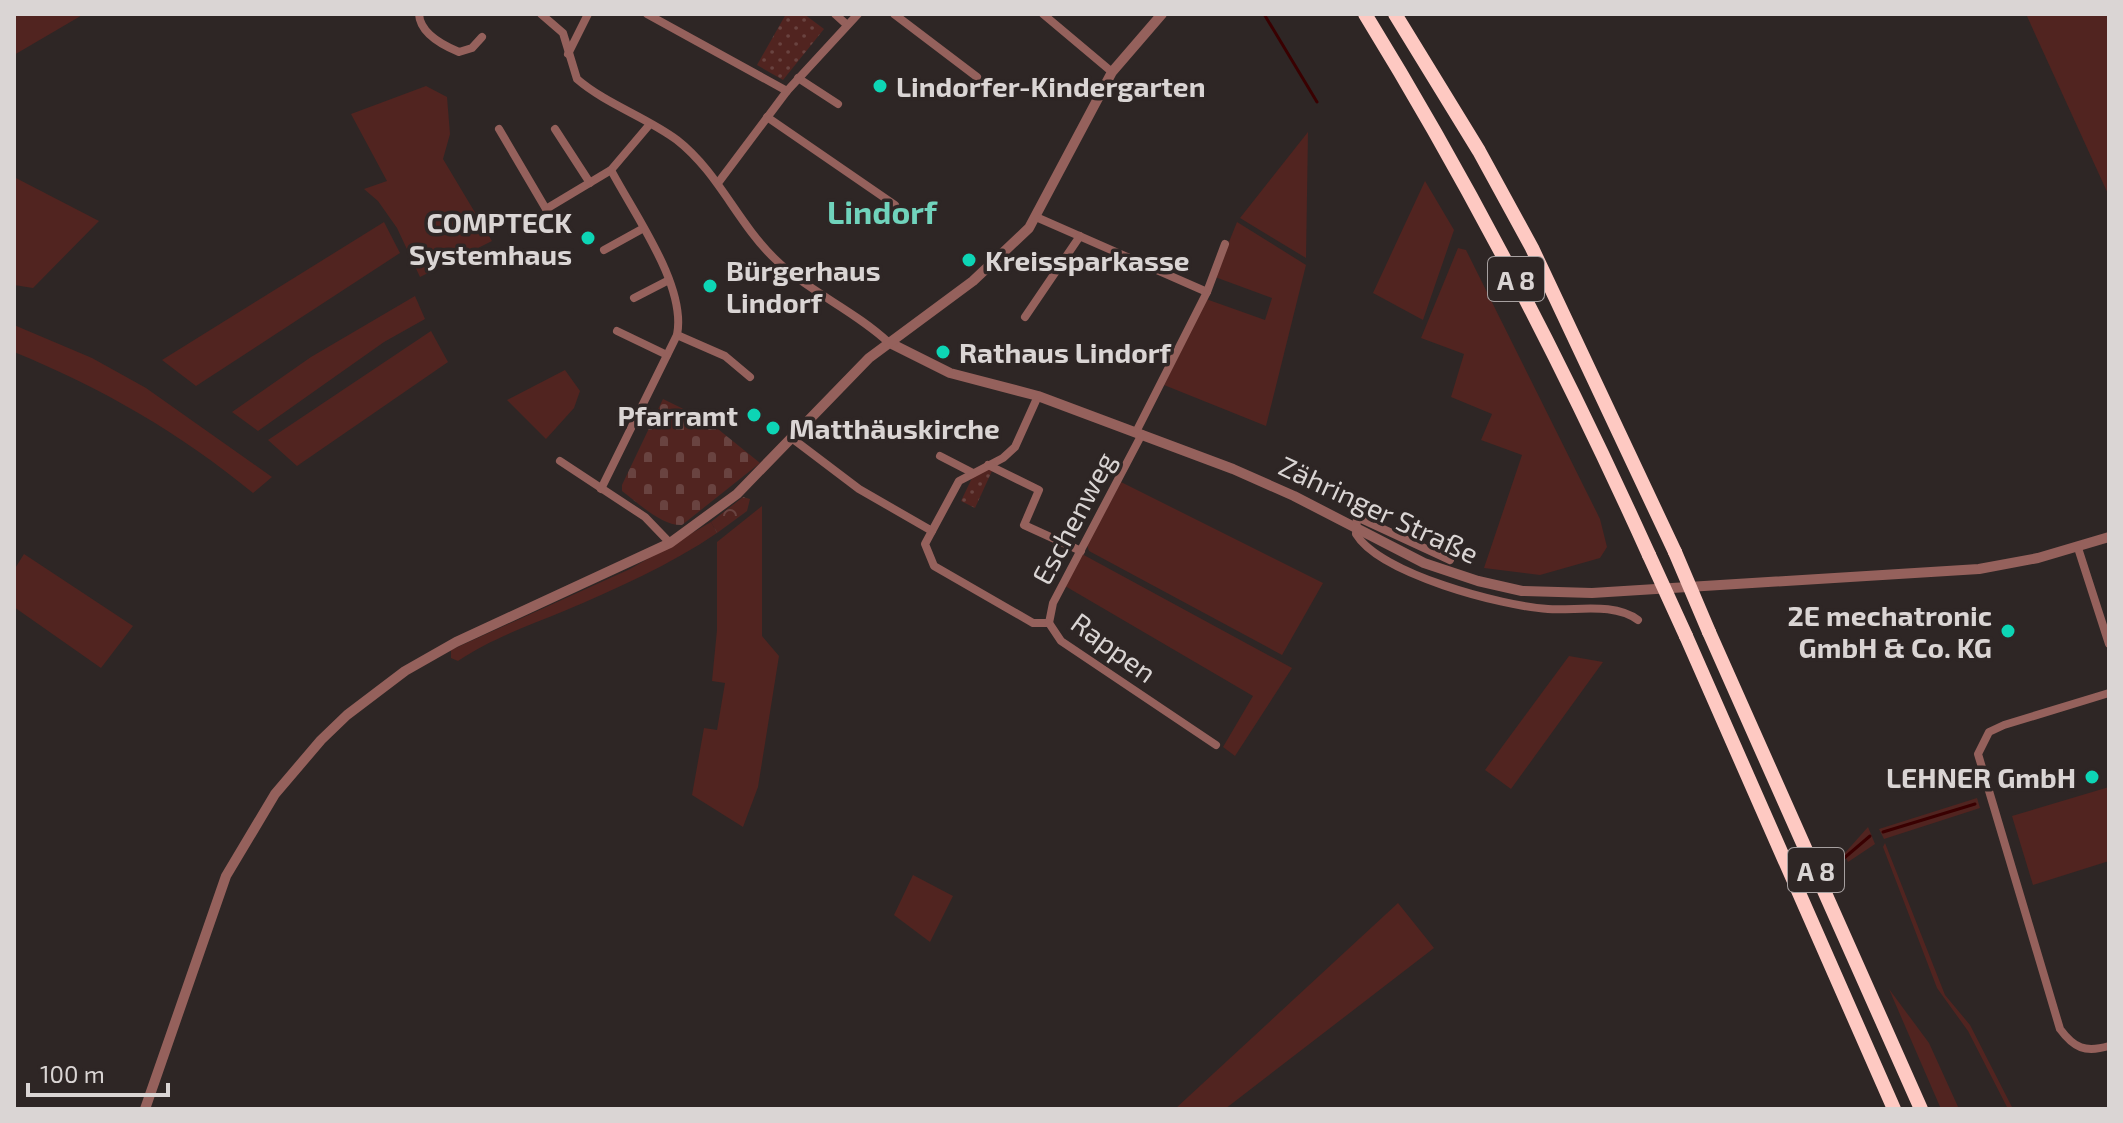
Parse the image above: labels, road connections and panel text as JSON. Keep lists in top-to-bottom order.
{
  "streets": {
    "highway": ["A 8"],
    "street": ["Zähringer Straße", "Eschenweg", "Rappen"]
  },
  "crossings": [
    ["Zähringer Straße", "Eschenweg"],
    ["Eschenweg", "Rappen"]
  ],
  "districts": ["Lindorf"],
  "places": [
    "Lindorfer-Kindergarten",
    "COMPTECK Systemhaus",
    "Kreissparkasse",
    "Bürgerhaus Lindorf",
    "Rathaus Lindorf",
    "Pfarramt",
    "Matthäuskirche",
    "2E mechatronic GmbH & Co. KG",
    "LEHNER GmbH"
  ],
  "scale_bar": "100 m"
}
